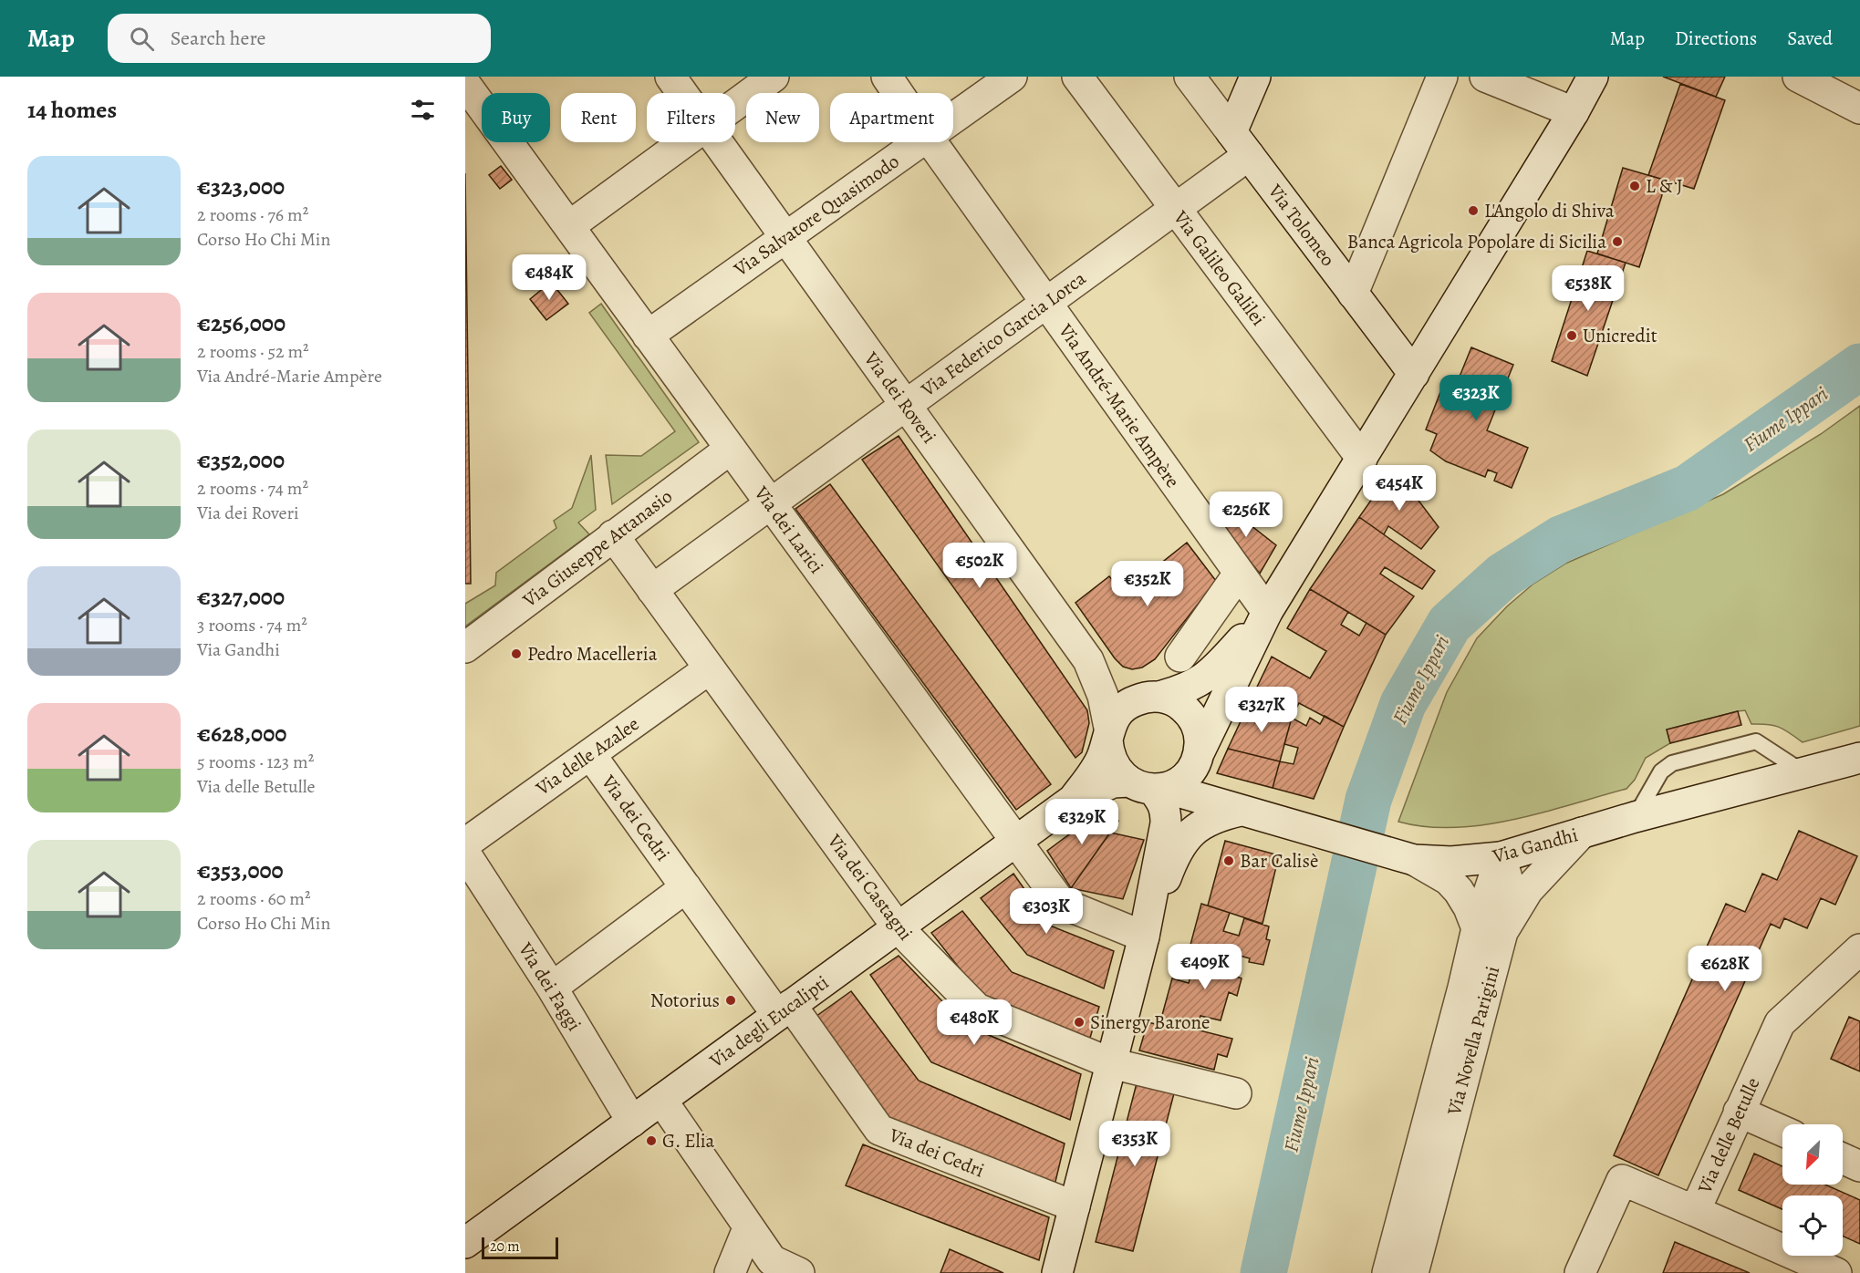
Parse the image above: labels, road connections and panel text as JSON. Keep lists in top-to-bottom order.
{
  "streets": {
    "street": [
      "Via Salvatore Quasimodo",
      "Via Tolomeo",
      "Via Galileo Galilei",
      "Via Federico Garcia Lorca",
      "Via dei Roveri",
      "Via André-Marie Ampère",
      "Via dei Larici",
      "Via Giuseppe Attanasio",
      "Via delle Azalee",
      "Via dei Cedri",
      "Via Gandhi",
      "Via dei Castagni",
      "Via dei Faggi",
      "Via degli Eucalipti",
      "Via Novella Parigini",
      "Via delle Betulle"
    ]
  },
  "crossings": [
    ["Via Salvatore Quasimodo", "Via dei Roveri"],
    ["Via Salvatore Quasimodo", "Via dei Larici"],
    ["Via Tolomeo", "Via Federico Garcia Lorca"],
    ["Via Galileo Galilei", "Via Federico Garcia Lorca"],
    ["Via Federico Garcia Lorca", "Via dei Roveri"],
    ["Via Federico Garcia Lorca", "Via André-Marie Ampère"],
    ["Via Federico Garcia Lorca", "Via dei Larici"],
    ["Via Federico Garcia Lorca", "Via dei Castagni"],
    ["Via dei Roveri", "Via Gandhi"],
    ["Via dei Larici", "Via Giuseppe Attanasio"],
    ["Via dei Larici", "Via degli Eucalipti"],
    ["Via Giuseppe Attanasio", "Via dei Castagni"],
    ["Via delle Azalee", "Via dei Cedri"],
    ["Via delle Azalee", "Via dei Castagni"],
    ["Via dei Cedri", "Via degli Eucalipti"],
    ["Via Gandhi", "Via Novella Parigini"],
    ["Via dei Castagni", "Via degli Eucalipti"],
    ["Via dei Faggi", "Via degli Eucalipti"]
  ],
  "water": ["Fiume Ippari"],
  "places": [
    "L & J",
    "L'Angolo di Shiva",
    "Banca Agricola Popolare di Sicilia",
    "Unicredit",
    "Pedro Macelleria",
    "Bar Calisè",
    "Notorius",
    "Sinergy Barone",
    "G. Elia"
  ],
  "scale_bar": "20 m",
  "north": "bottom left",
  "page": {
    "header": "Map",
    "search": "Search here",
    "nav": ["Map", "Directions", "Saved"],
    "heading": "14 homes",
    "chip": [
      "Buy",
      "Rent",
      "Filters",
      "New",
      "Apartment"
    ],
    "list": [
      {
        "name": "€323,000",
        "note": "2 rooms · 76 m² · Corso Ho Chi Min"
      },
      {
        "name": "€256,000",
        "note": "2 rooms · 52 m² · Via André-Marie Ampère"
      },
      {
        "name": "€352,000",
        "note": "2 rooms · 74 m² · Via dei Roveri"
      },
      {
        "name": "€327,000",
        "note": "3 rooms · 74 m² · Via Gandhi"
      },
      {
        "name": "€628,000",
        "note": "5 rooms · 123 m² · Via delle Betulle"
      },
      {
        "name": "€353,000",
        "note": "2 rooms · 60 m² · Corso Ho Chi Min"
      }
    ],
    "price": [
      "€484K",
      "€538K",
      "€323K",
      "€454K",
      "€256K",
      "€502K",
      "€352K",
      "€327K",
      "€329K",
      "€303K",
      "€409K",
      "€628K",
      "€480K",
      "€353K"
    ],
    "scale": "20 m"
  }
}
